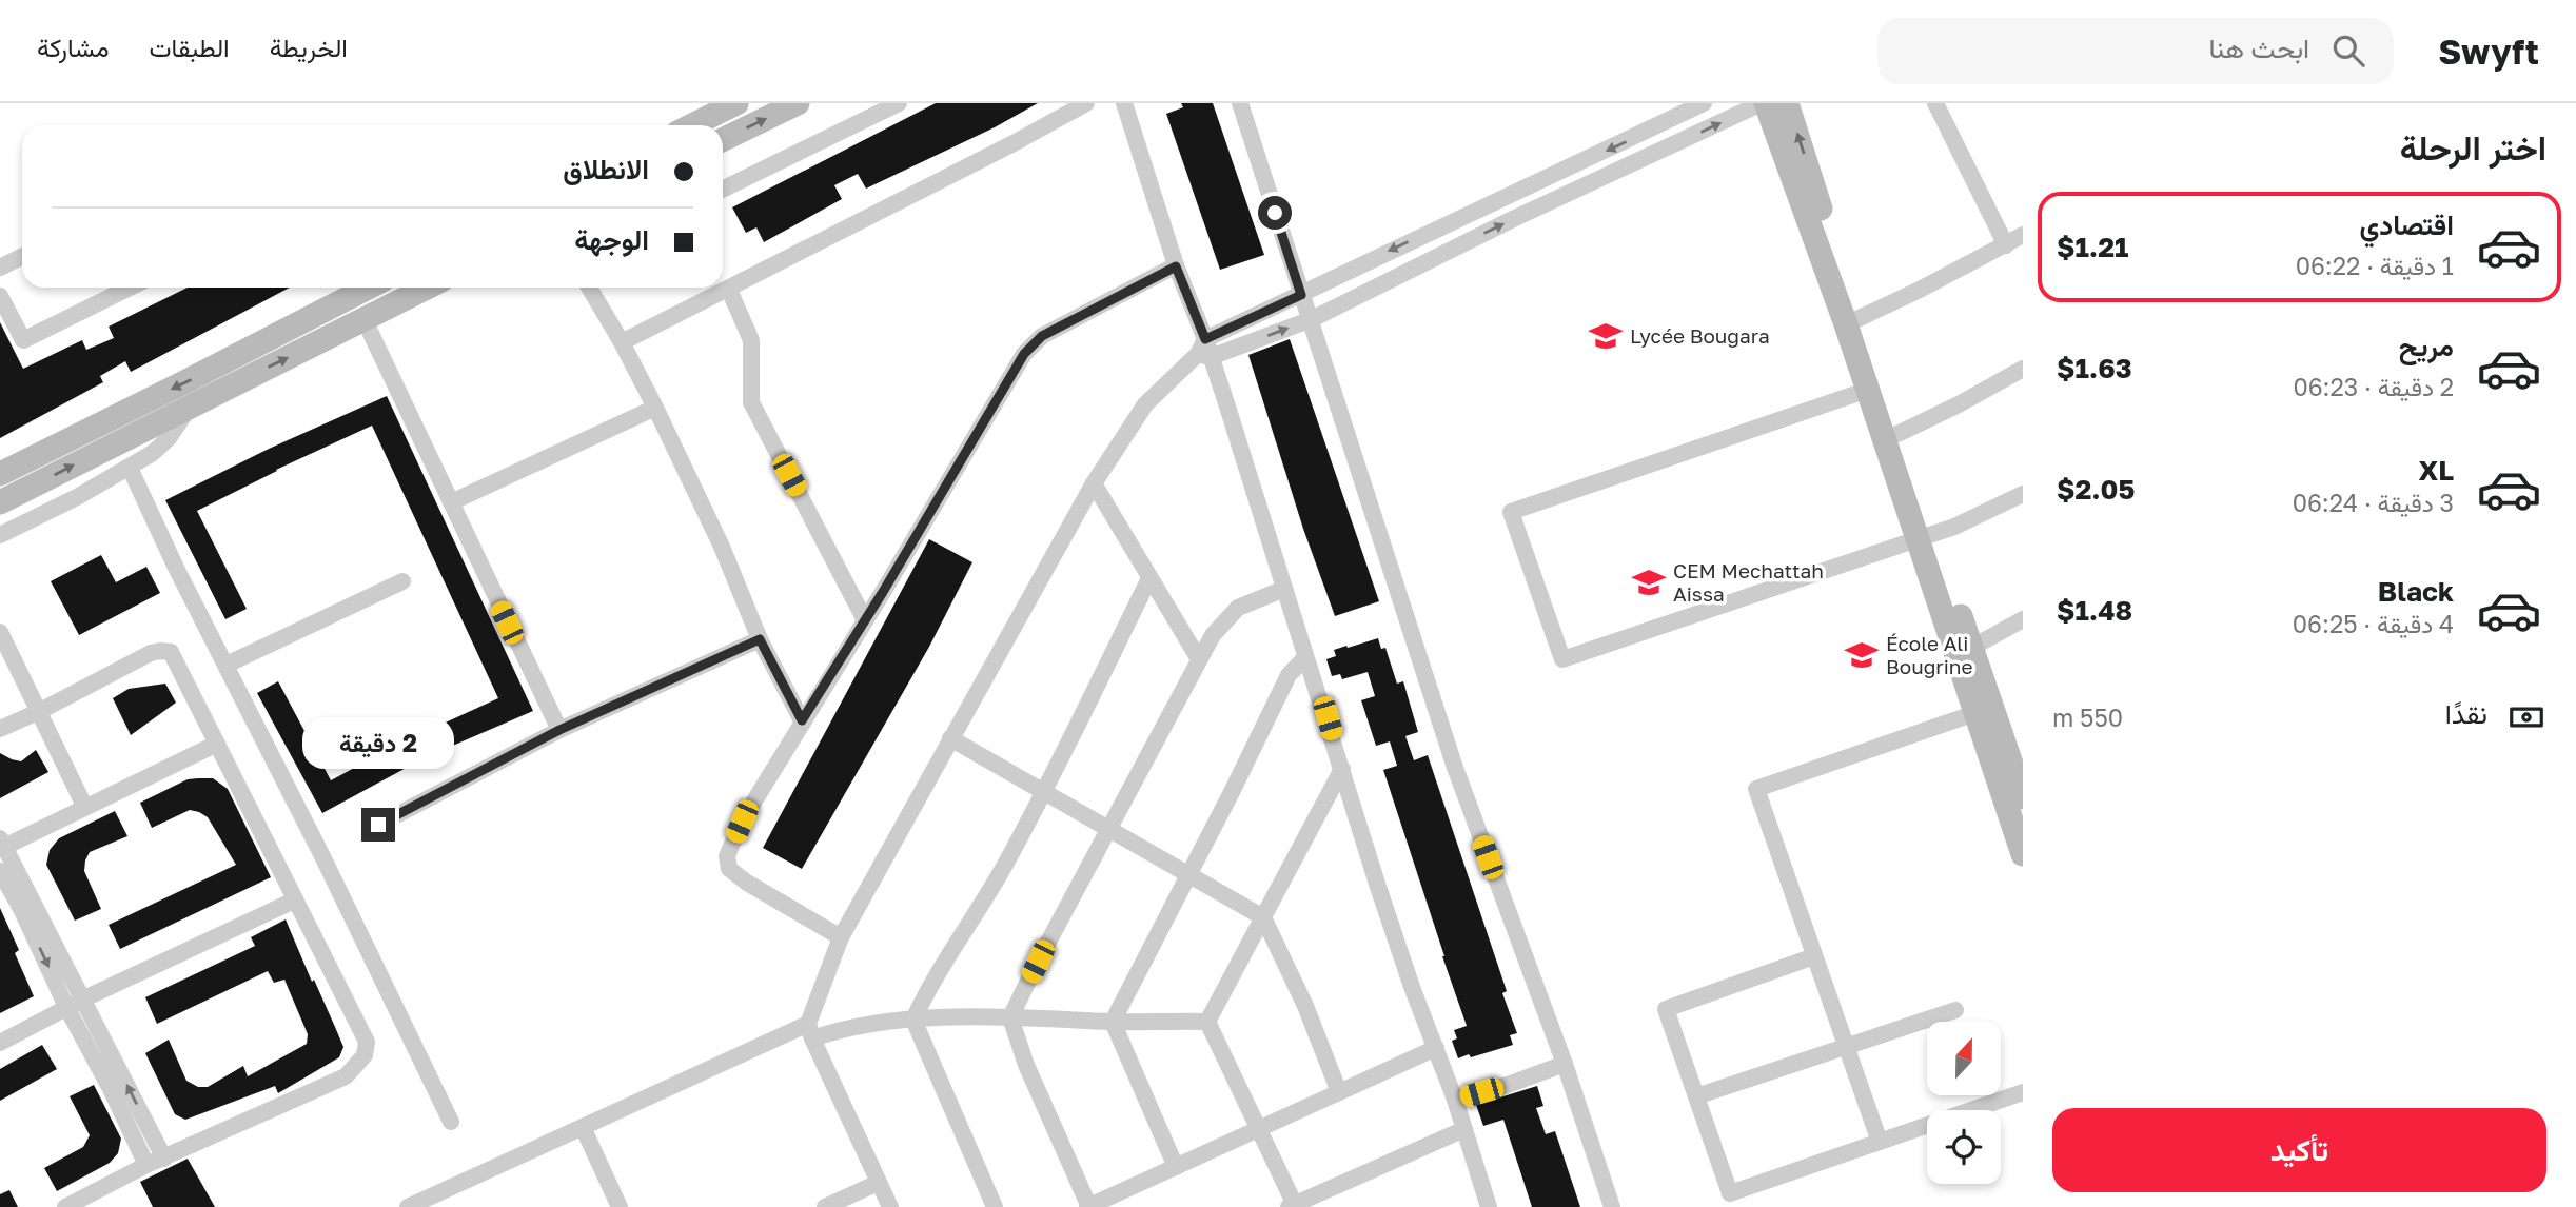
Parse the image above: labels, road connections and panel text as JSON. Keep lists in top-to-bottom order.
{
  "places": {
    "school or university": ["Lycée Bougara", "CEM Mechattah Aissa", "École Ali Bougrine"]
  },
  "north": "top",
  "page": {
    "header": "Swyft",
    "search": "ابحث هنا",
    "nav": ["الخريطة", "الطبقات", "مشاركة"],
    "heading": "اختر الرحلة",
    "banner": ["الانطلاق", "الوجهة"],
    "list": [
      {
        "name": "اقتصادي",
        "note": "1 دقيقة · 06:22",
        "value": "$1.21"
      },
      {
        "name": "مريح",
        "note": "2 دقيقة · 06:23",
        "value": "$1.63"
      },
      {
        "name": "XL",
        "note": "3 دقيقة · 06:24",
        "value": "$2.05"
      },
      {
        "name": "Black",
        "note": "4 دقيقة · 06:25",
        "value": "$1.48"
      }
    ],
    "pay": ["نقدًا", "550 m"],
    "bubble": "2 دقيقة",
    "buttons": "تأكيد"
  }
}
